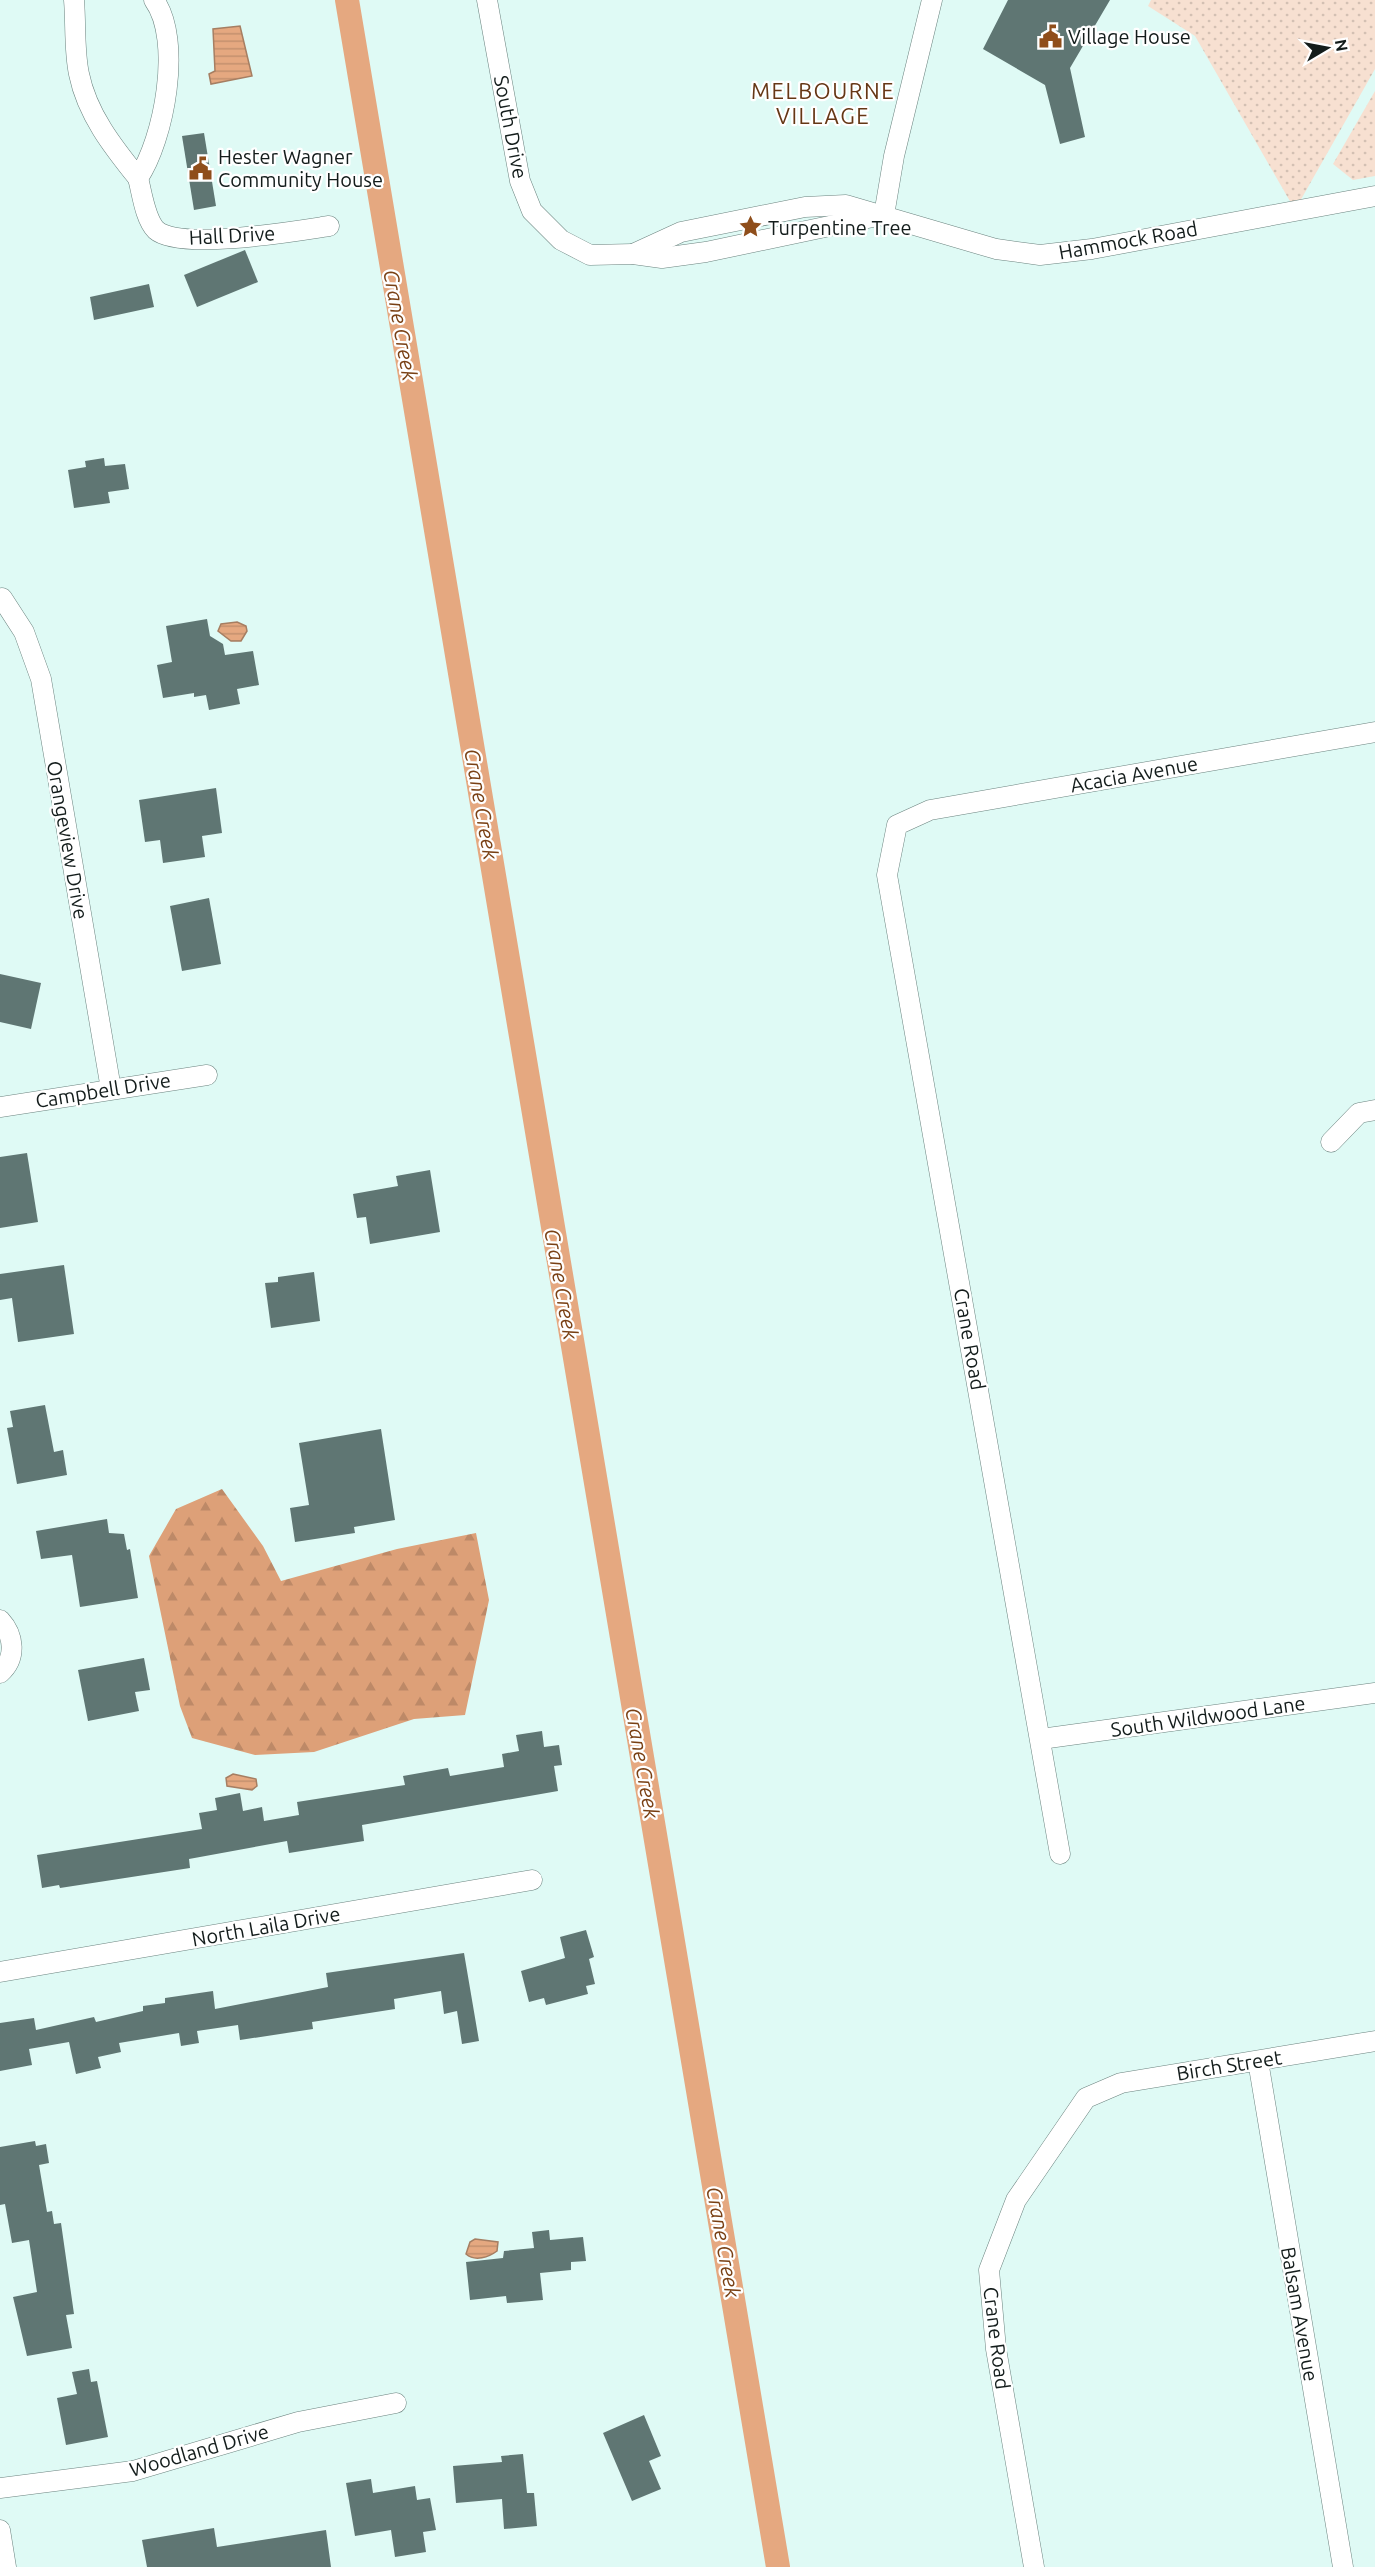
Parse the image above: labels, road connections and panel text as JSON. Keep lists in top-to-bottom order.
{
  "streets": {
    "street": [
      "South Drive",
      "Hall Drive",
      "Hammock Road",
      "Acacia Avenue",
      "Orangeview Drive",
      "Campbell Drive",
      "Crane Road",
      "South Wildwood Lane",
      "North Laila Drive",
      "Birch Street",
      "Balsam Avenue",
      "Woodland Drive"
    ]
  },
  "crossings": [
    ["South Drive", "Hammock Road"],
    ["Acacia Avenue", "Crane Road"],
    ["Orangeview Drive", "Campbell Drive"],
    ["Crane Road", "South Wildwood Lane"],
    ["Crane Road", "Birch Street"],
    ["Birch Street", "Balsam Avenue"]
  ],
  "districts": ["MELBOURNE VILLAGE"],
  "water": ["Crane Creek"],
  "places": {
    "public building": ["Village House", "Hester Wagner Community House"],
    "place": ["Turpentine Tree"]
  },
  "north": "right"
}
